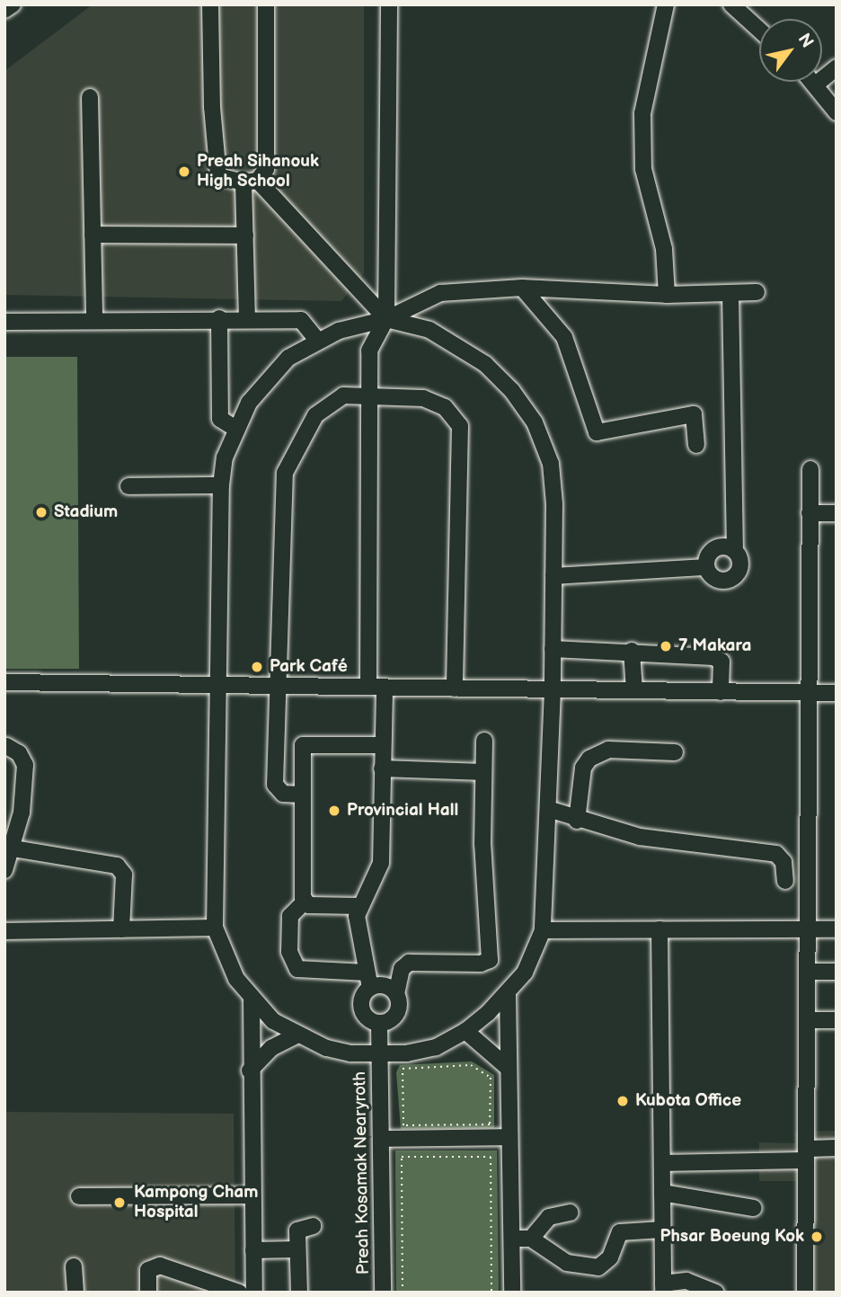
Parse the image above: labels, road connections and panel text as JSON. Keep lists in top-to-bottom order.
{
  "streets": {
    "street": ["Preah Kosamak Nearyroth"]
  },
  "places": [
    "Preah Sihanouk High School",
    "Stadium",
    "7 Makara",
    "Park Café",
    "Provincial Hall",
    "Kubota Office",
    "Kampong Cham Hospital",
    "Phsar Boeung Kok"
  ],
  "north": "top right"
}
